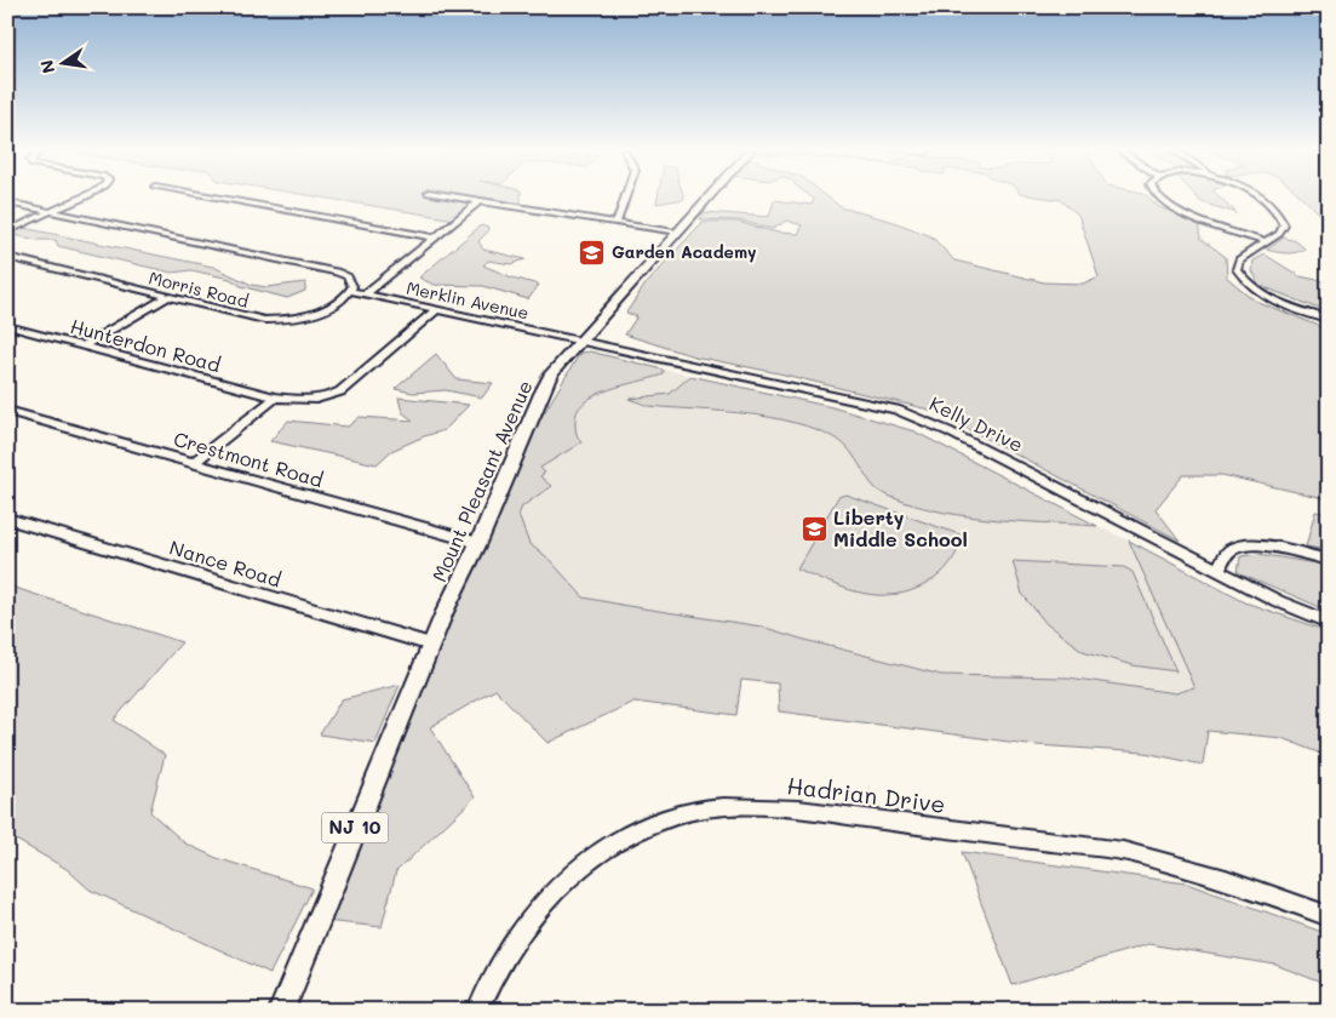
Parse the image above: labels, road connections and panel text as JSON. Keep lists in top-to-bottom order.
{
  "streets": {
    "main road": ["Mount Pleasant Avenue", "NJ 10"],
    "street": [
      "Morris Road",
      "Merklin Avenue",
      "Hunterdon Road",
      "Kelly Drive",
      "Crestmont Road",
      "Nance Road",
      "Hadrian Drive"
    ]
  },
  "crossings": [
    ["Morris Road", "Merklin Avenue"],
    ["Merklin Avenue", "Hunterdon Road"],
    ["Merklin Avenue", "Kelly Drive"],
    ["Merklin Avenue", "Mount Pleasant Avenue"],
    ["Kelly Drive", "Mount Pleasant Avenue"],
    ["Crestmont Road", "Mount Pleasant Avenue"],
    ["Mount Pleasant Avenue", "Nance Road"],
    ["Mount Pleasant Avenue", "NJ 10"],
    ["Nance Road", "NJ 10"]
  ],
  "places": {
    "school or university": ["Garden Academy", "Liberty Middle School"]
  },
  "north": "left"
}
